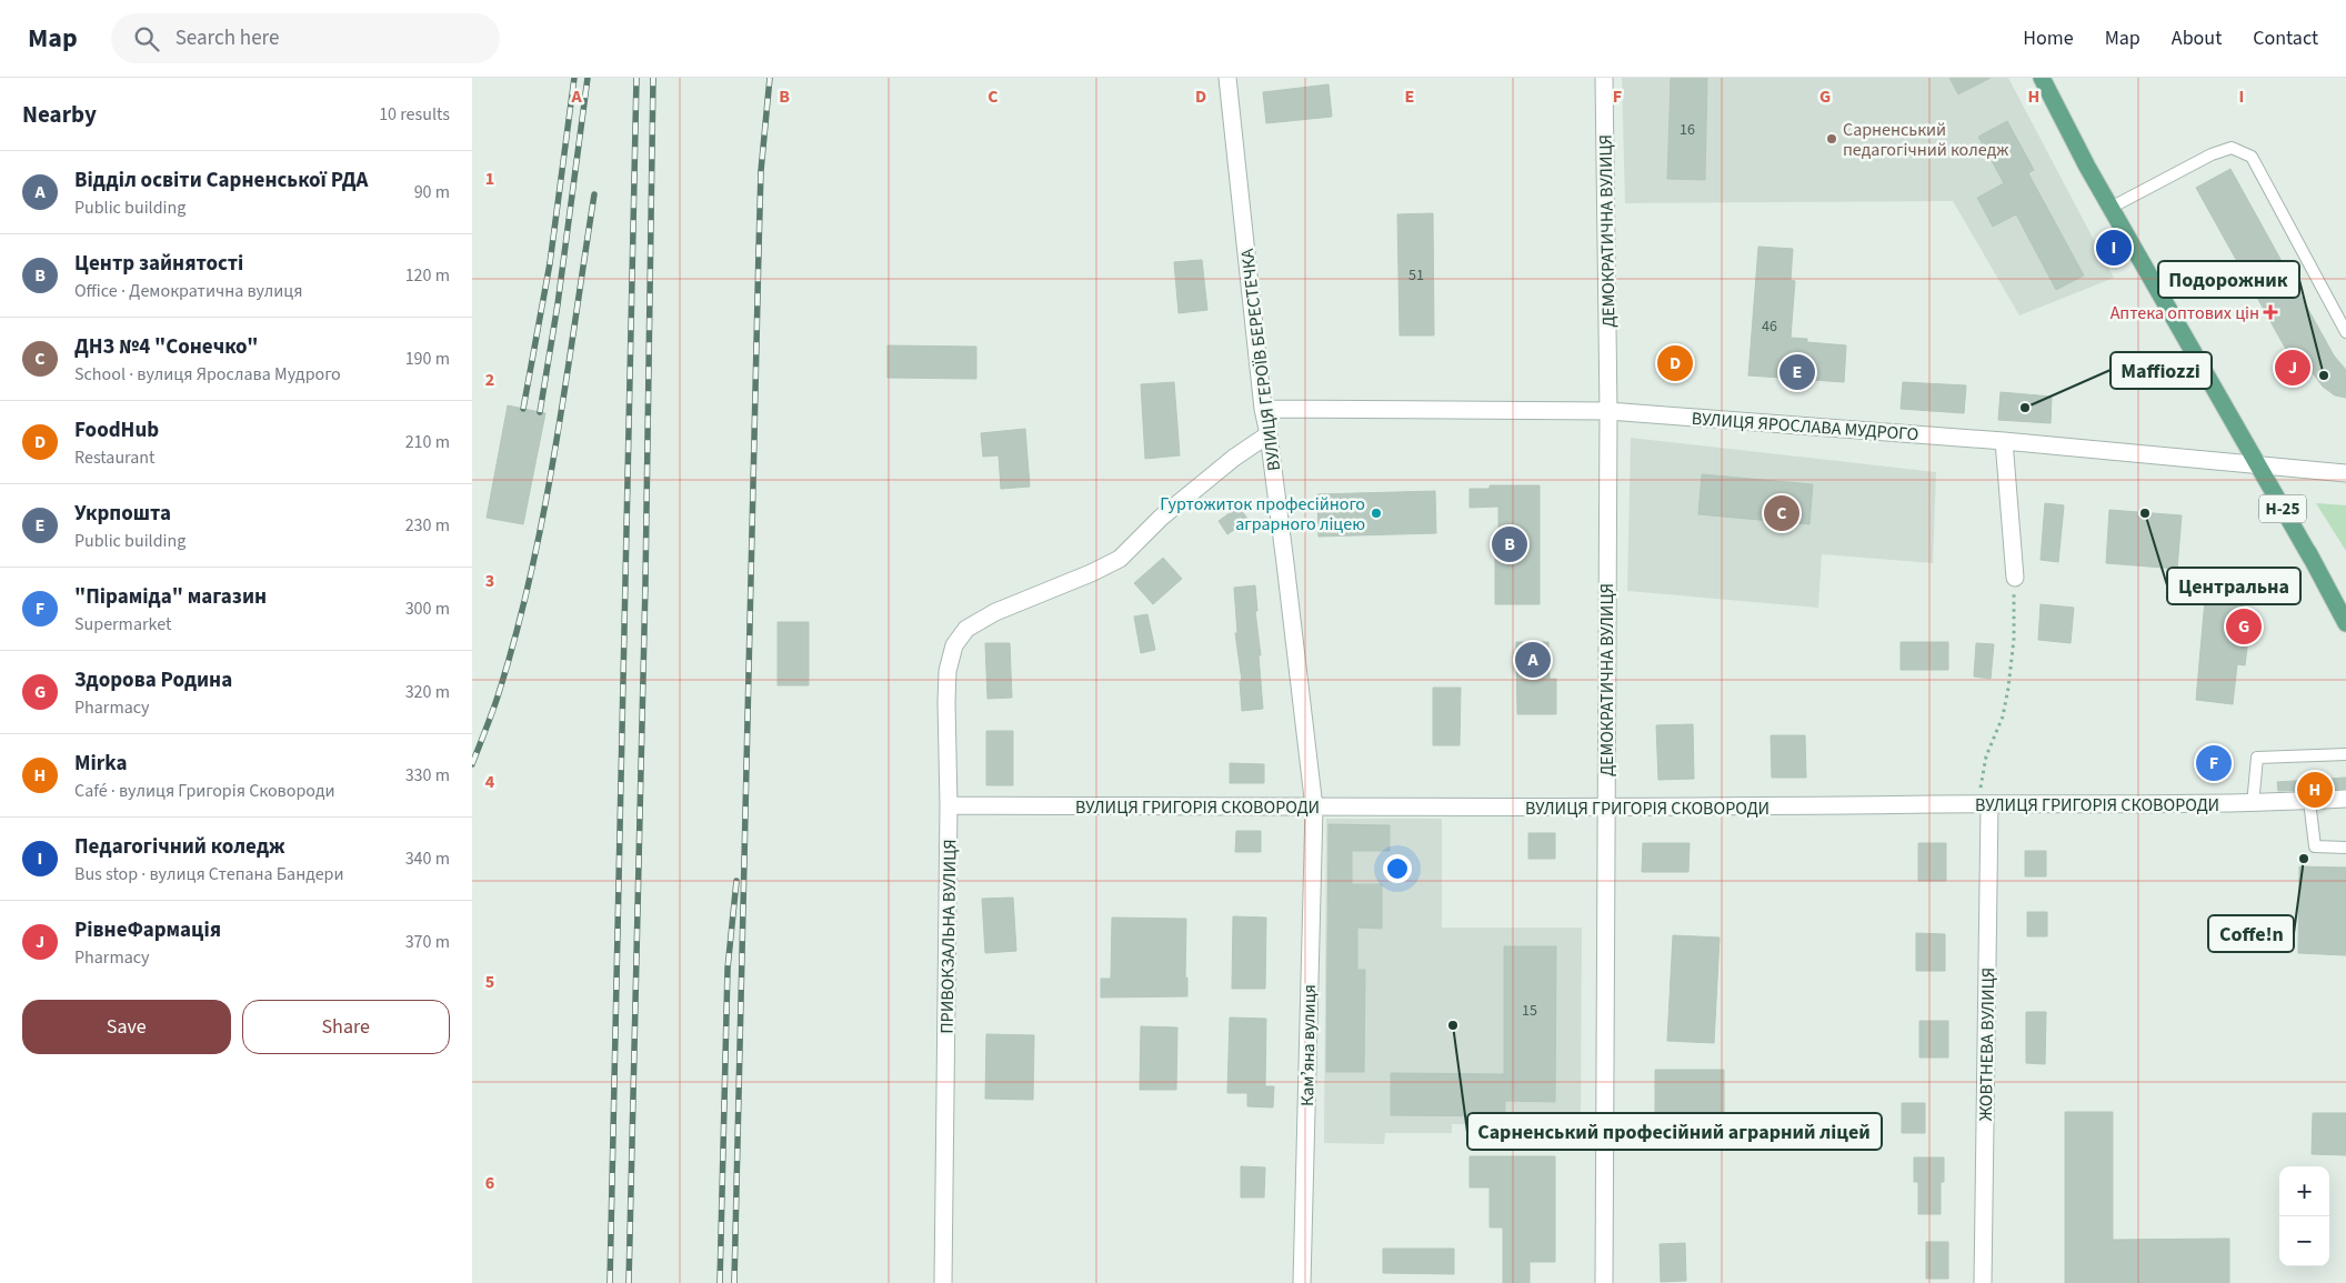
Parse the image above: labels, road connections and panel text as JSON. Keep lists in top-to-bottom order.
{
  "streets": {
    "main road": ["Н-25"],
    "street": [
      "ДЕМОКРАТИЧНА ВУЛИЦЯ",
      "ВУЛИЦЯ ГЕРОЇВ БЕРЕСТЕЧКА",
      "ВУЛИЦЯ ЯРОСЛАВА МУДРОГО",
      "ВУЛИЦЯ ГРИГОРІЯ СКОВОРОДИ",
      "ПРИВОКЗАЛЬНА ВУЛИЦЯ",
      "ЖОВТНЕВА ВУЛИЦЯ",
      "Камʼяна вулиця"
    ]
  },
  "crossings": [
    ["ДЕМОКРАТИЧНА ВУЛИЦЯ", "ВУЛИЦЯ ЯРОСЛАВА МУДРОГО"],
    ["ДЕМОКРАТИЧНА ВУЛИЦЯ", "ВУЛИЦЯ ГРИГОРІЯ СКОВОРОДИ"],
    ["ВУЛИЦЯ ГЕРОЇВ БЕРЕСТЕЧКА", "ВУЛИЦЯ ЯРОСЛАВА МУДРОГО"],
    ["ВУЛИЦЯ ГЕРОЇВ БЕРЕСТЕЧКА", "ВУЛИЦЯ ГРИГОРІЯ СКОВОРОДИ"],
    ["ВУЛИЦЯ ГЕРОЇВ БЕРЕСТЕЧКА", "ПРИВОКЗАЛЬНА ВУЛИЦЯ"],
    ["ВУЛИЦЯ ГЕРОЇВ БЕРЕСТЕЧКА", "Камʼяна вулиця"],
    ["ВУЛИЦЯ ЯРОСЛАВА МУДРОГО", "Н-25"],
    ["ВУЛИЦЯ ГРИГОРІЯ СКОВОРОДИ", "ПРИВОКЗАЛЬНА ВУЛИЦЯ"],
    ["ВУЛИЦЯ ГРИГОРІЯ СКОВОРОДИ", "ЖОВТНЕВА ВУЛИЦЯ"],
    ["ВУЛИЦЯ ГРИГОРІЯ СКОВОРОДИ", "Камʼяна вулиця"]
  ],
  "places": {
    "other": [
      "Сарненський педагогічний коледж",
      "Подорожник",
      "Maffiozzi",
      "Гуртожиток професійного аграрного ліцею",
      "Центральна",
      "Coffe!n",
      "Сарненський професійний аграрний ліцей"
    ],
    "health": ["Аптека оптових цін"]
  },
  "house_numbers": [
    "16",
    "51",
    "46",
    "15"
  ],
  "page": {
    "header": "Map",
    "search": "Search here",
    "nav": [
      "Home",
      "Map",
      "About",
      "Contact"
    ],
    "heading": ["Nearby", "10 results"],
    "list": [
      {
        "mark": "A",
        "name": "Відділ освіти Сарненської РДА",
        "note": "Public building",
        "value": "90 m"
      },
      {
        "mark": "B",
        "name": "Центр зайнятості",
        "note": "Office · Демократична вулиця",
        "value": "120 m"
      },
      {
        "mark": "C",
        "name": "ДНЗ №4 \"Сонечко\"",
        "note": "School · вулиця Ярослава Мудрого",
        "value": "190 m"
      },
      {
        "mark": "D",
        "name": "FoodHub",
        "note": "Restaurant",
        "value": "210 m"
      },
      {
        "mark": "E",
        "name": "Укрпошта",
        "note": "Public building",
        "value": "230 m"
      },
      {
        "mark": "F",
        "name": "\"Піраміда\" магазин",
        "note": "Supermarket",
        "value": "300 m"
      },
      {
        "mark": "G",
        "name": "Здорова Родина",
        "note": "Pharmacy",
        "value": "320 m"
      },
      {
        "mark": "H",
        "name": "Mirka",
        "note": "Café · вулиця Григорія Сковороди",
        "value": "330 m"
      },
      {
        "mark": "I",
        "name": "Педагогічний коледж",
        "note": "Bus stop · вулиця Степана Бандери",
        "value": "340 m"
      },
      {
        "mark": "J",
        "name": "РівнеФармація",
        "note": "Pharmacy",
        "value": "370 m"
      }
    ],
    "pins": [
      "I",
      "D",
      "J",
      "E",
      "C",
      "B",
      "G",
      "A",
      "F",
      "H"
    ],
    "buttons": ["Save", "Share"],
    "map_buttons": ["+", "−"]
  },
  "grid": {
    "columns": [
      "A",
      "B",
      "C",
      "D",
      "E",
      "F",
      "G",
      "H",
      "I"
    ],
    "rows": [
      "1",
      "2",
      "3",
      "4",
      "5",
      "6"
    ]
  }
}
